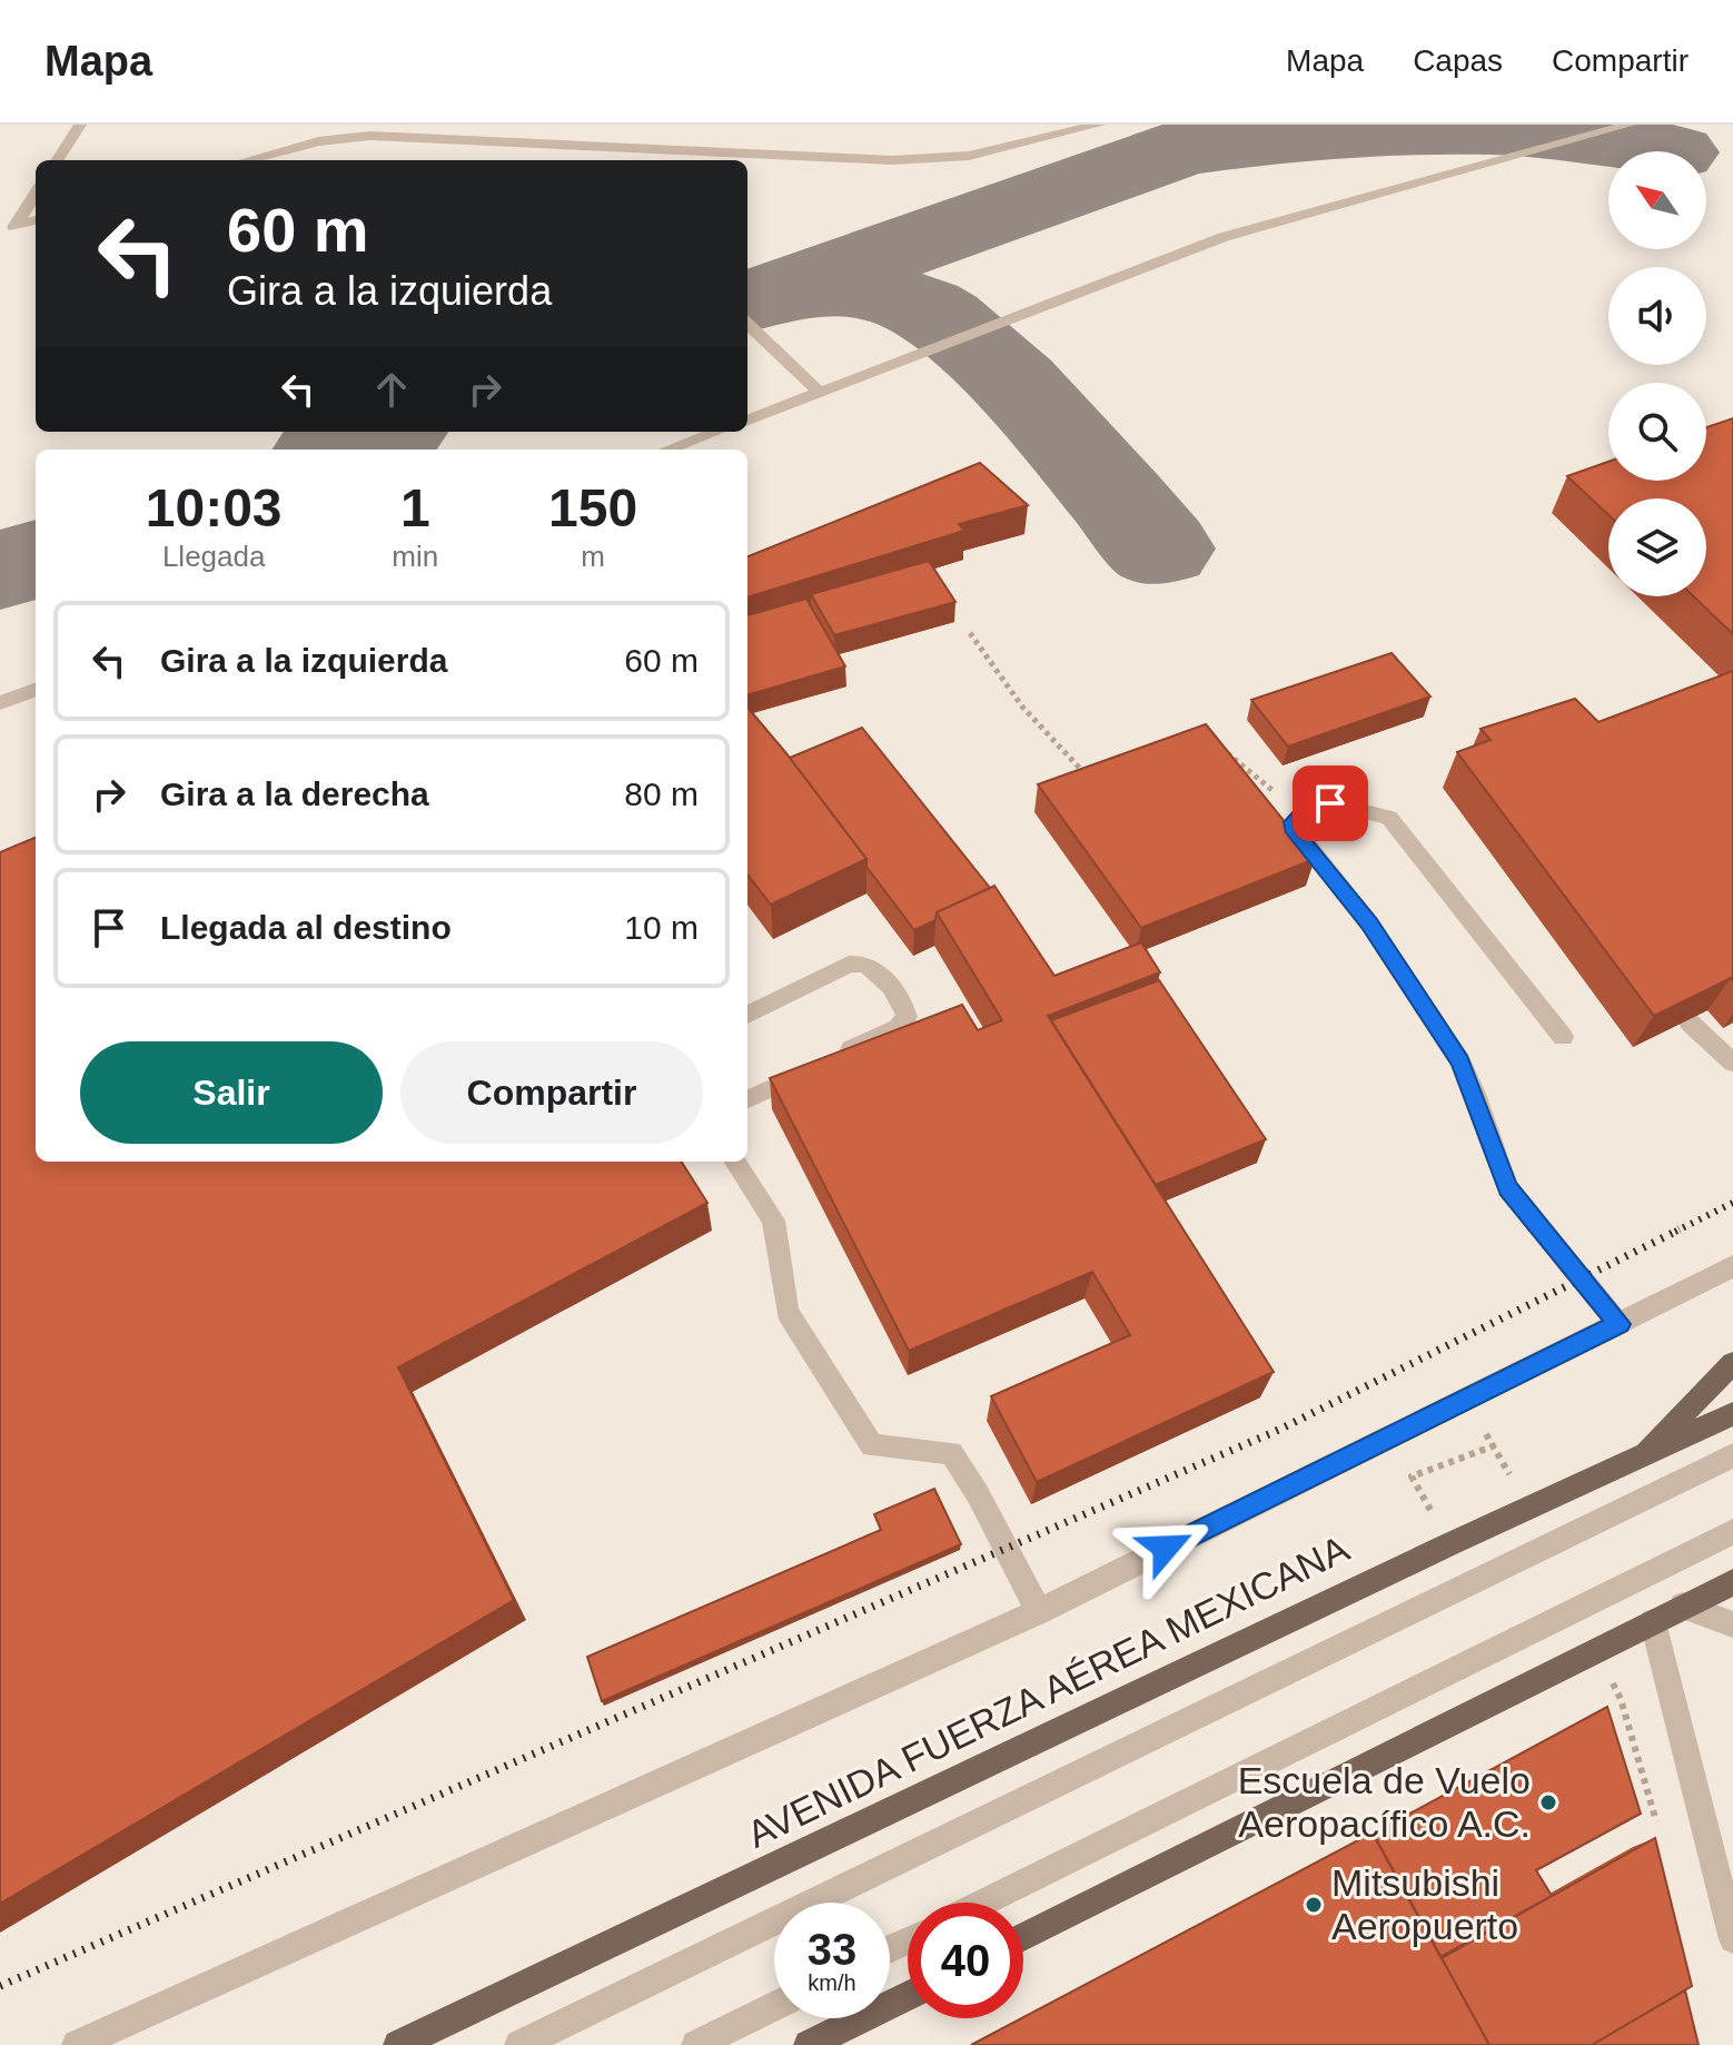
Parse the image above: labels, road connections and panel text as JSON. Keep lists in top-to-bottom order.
{
  "streets": {
    "main road": ["AVENIDA FUERZA AÉREA MEXICANA"]
  },
  "places": ["Escuela de Vuelo Aeropacífico A.C.", "Mitsubishi Aeropuerto"],
  "north": "top left",
  "page": {
    "header": "Mapa",
    "nav": ["Mapa", "Capas", "Compartir"],
    "turn": ["60 m", "Gira a la izquierda"],
    "eta": [
      "10:03",
      "Llegada",
      "1",
      "min",
      "150",
      "m"
    ],
    "list": [
      {
        "name": "Gira a la izquierda",
        "value": "60 m"
      },
      {
        "name": "Gira a la derecha",
        "value": "80 m"
      },
      {
        "name": "Llegada al destino",
        "value": "10 m"
      }
    ],
    "buttons": ["Salir", "Compartir"],
    "speed": "33 km/h",
    "limit": "40"
  }
}
